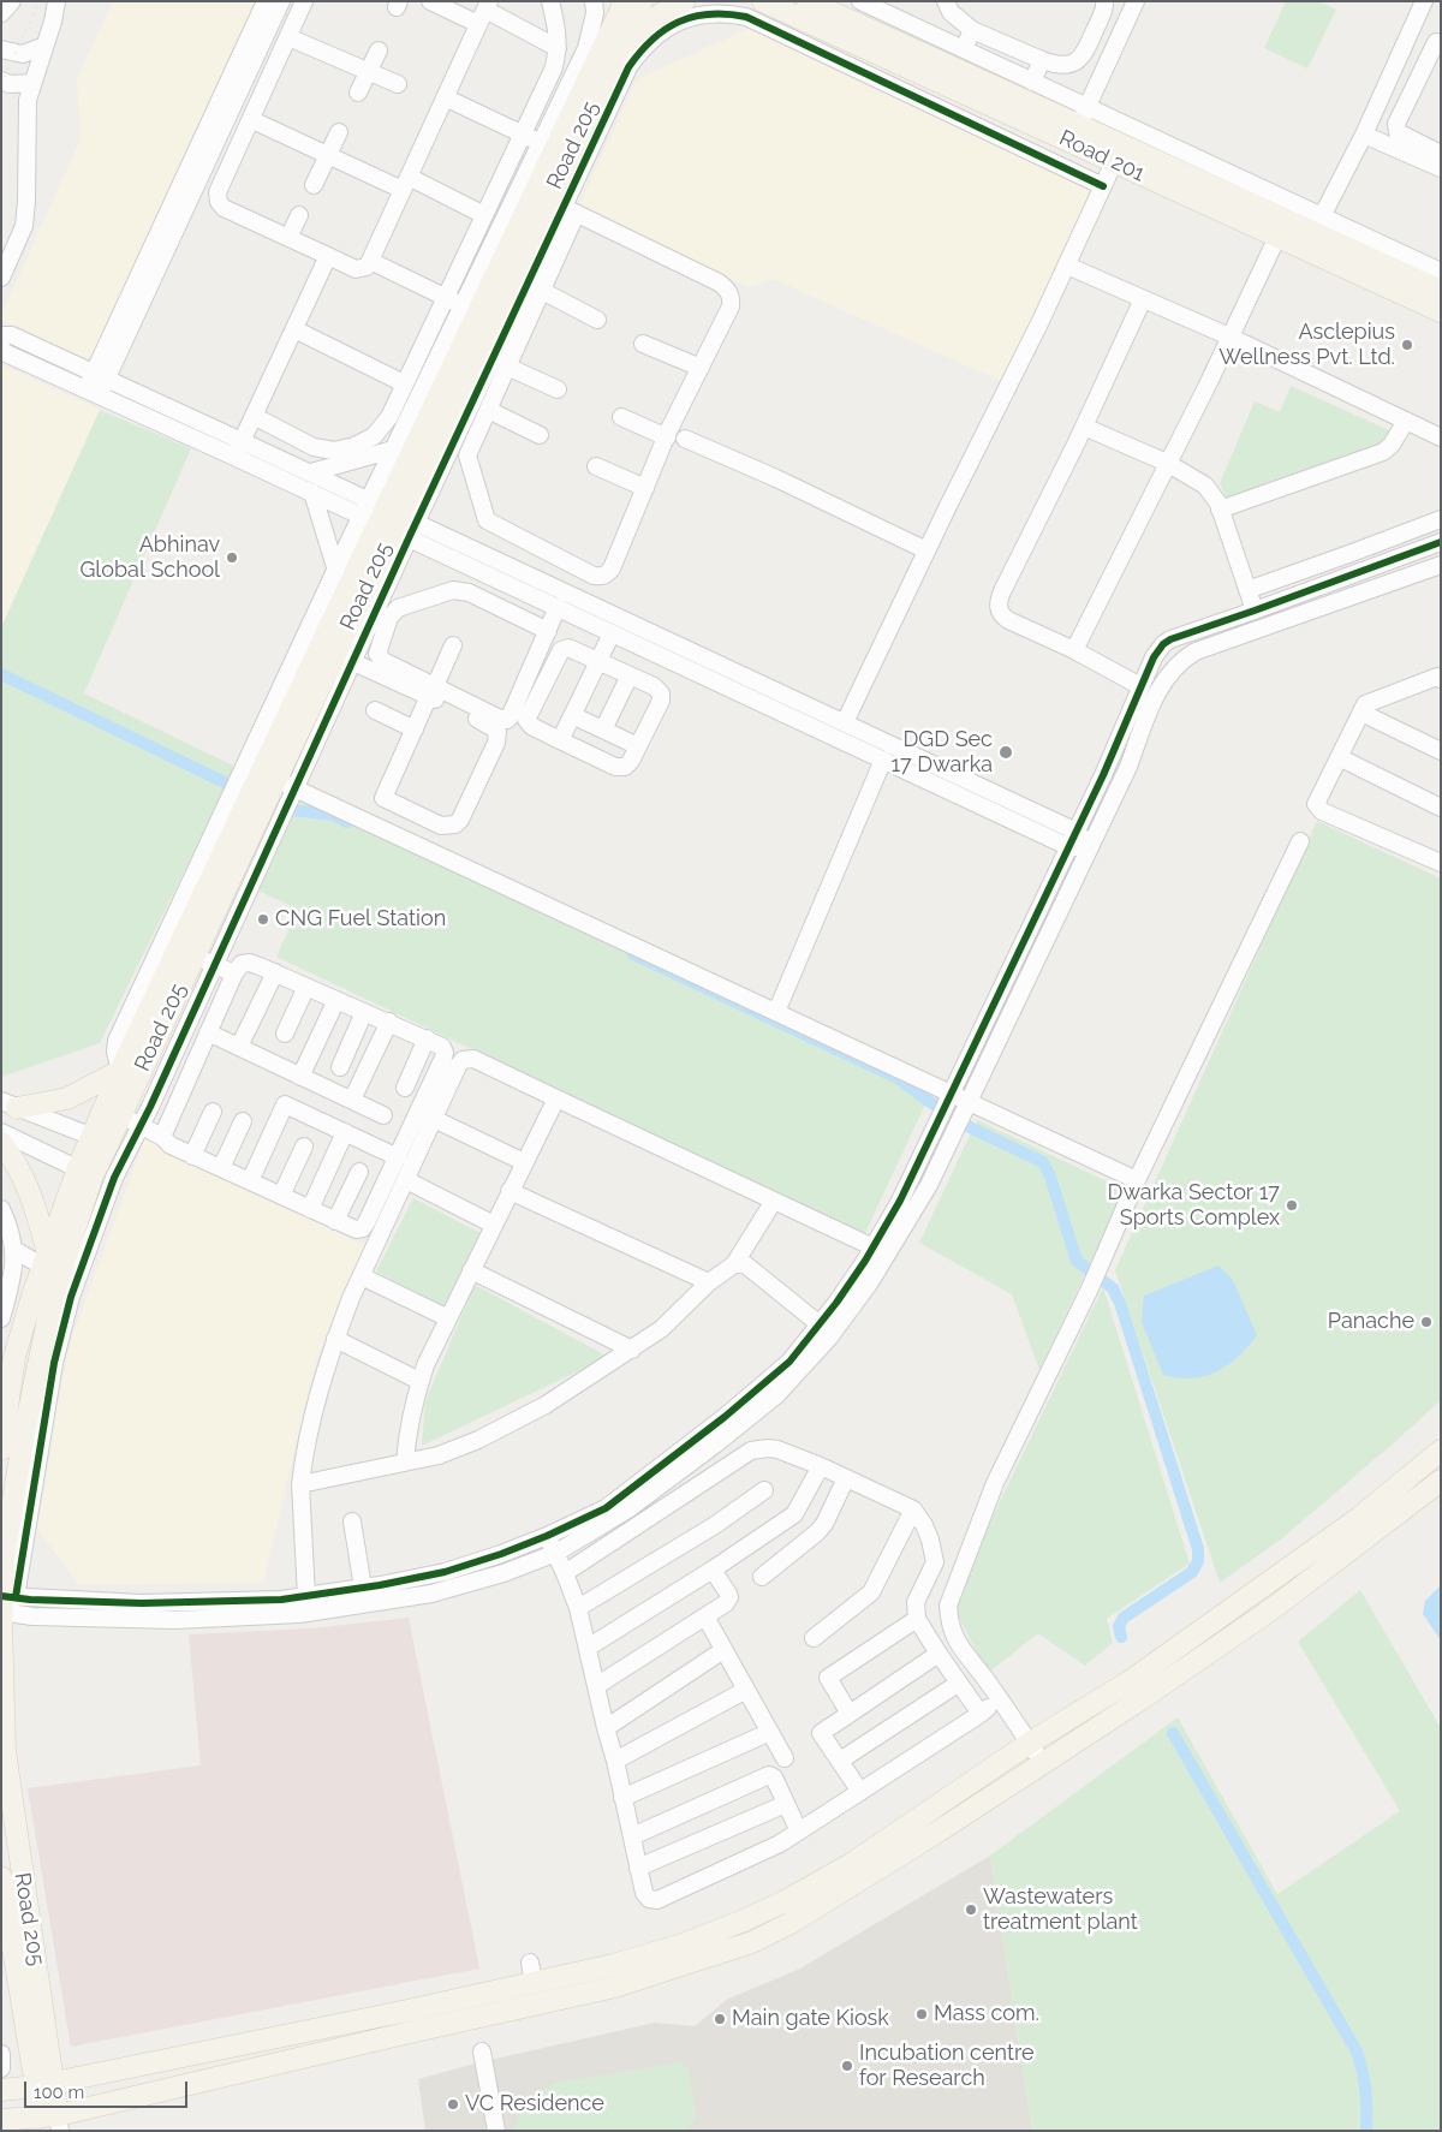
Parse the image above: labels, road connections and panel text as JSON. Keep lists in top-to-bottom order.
{
  "streets": {
    "main road": ["Road 205", "Road 201"]
  },
  "places": [
    "Asclepius Wellness Pvt. Ltd.",
    "Abhinav Global School",
    "DGD Sec 17 Dwarka",
    "CNG Fuel Station",
    "Dwarka Sector 17 Sports Complex",
    "Panache",
    "Wastewaters treatment plant",
    "Mass com.",
    "Main gate Kiosk",
    "Incubation centre for Research",
    "VC Residence"
  ],
  "scale_bar": "100 m"
}
